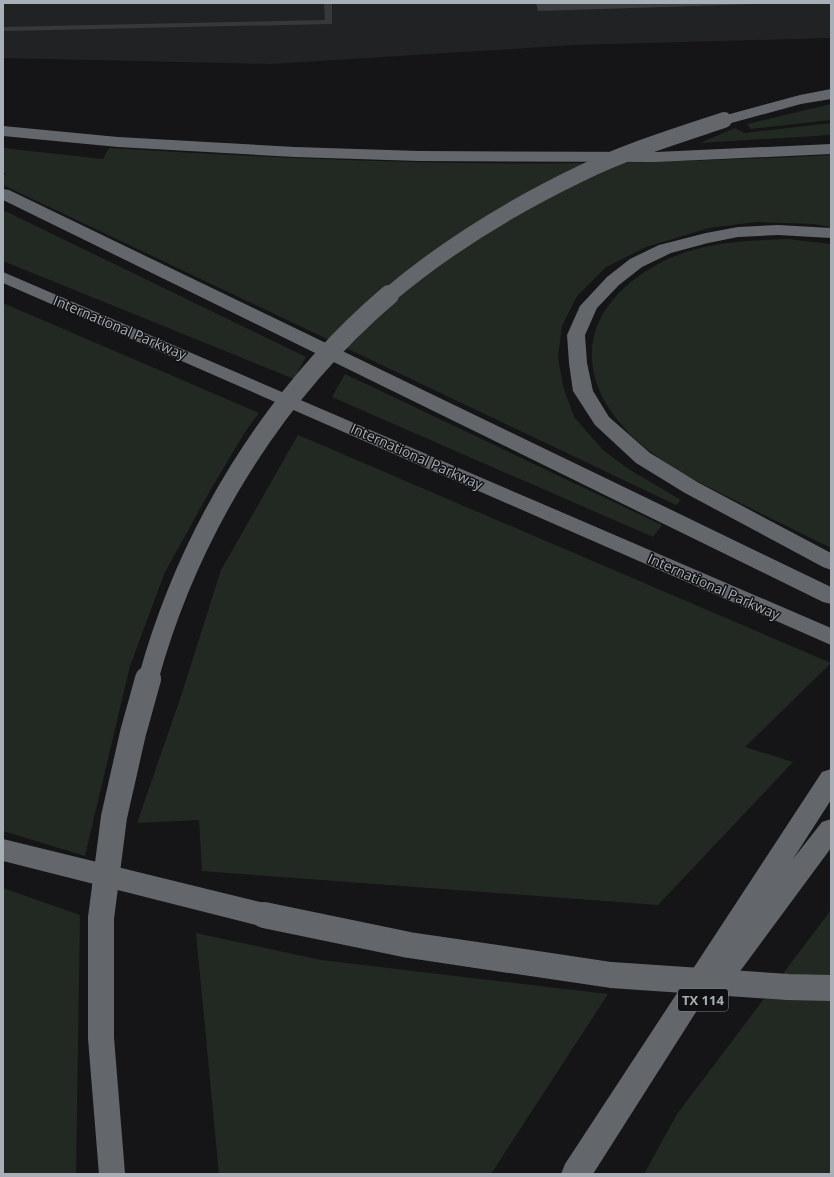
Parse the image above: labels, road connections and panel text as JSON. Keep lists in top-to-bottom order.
{
  "streets": {
    "highway": ["International Parkway", "TX 114"]
  }
}
